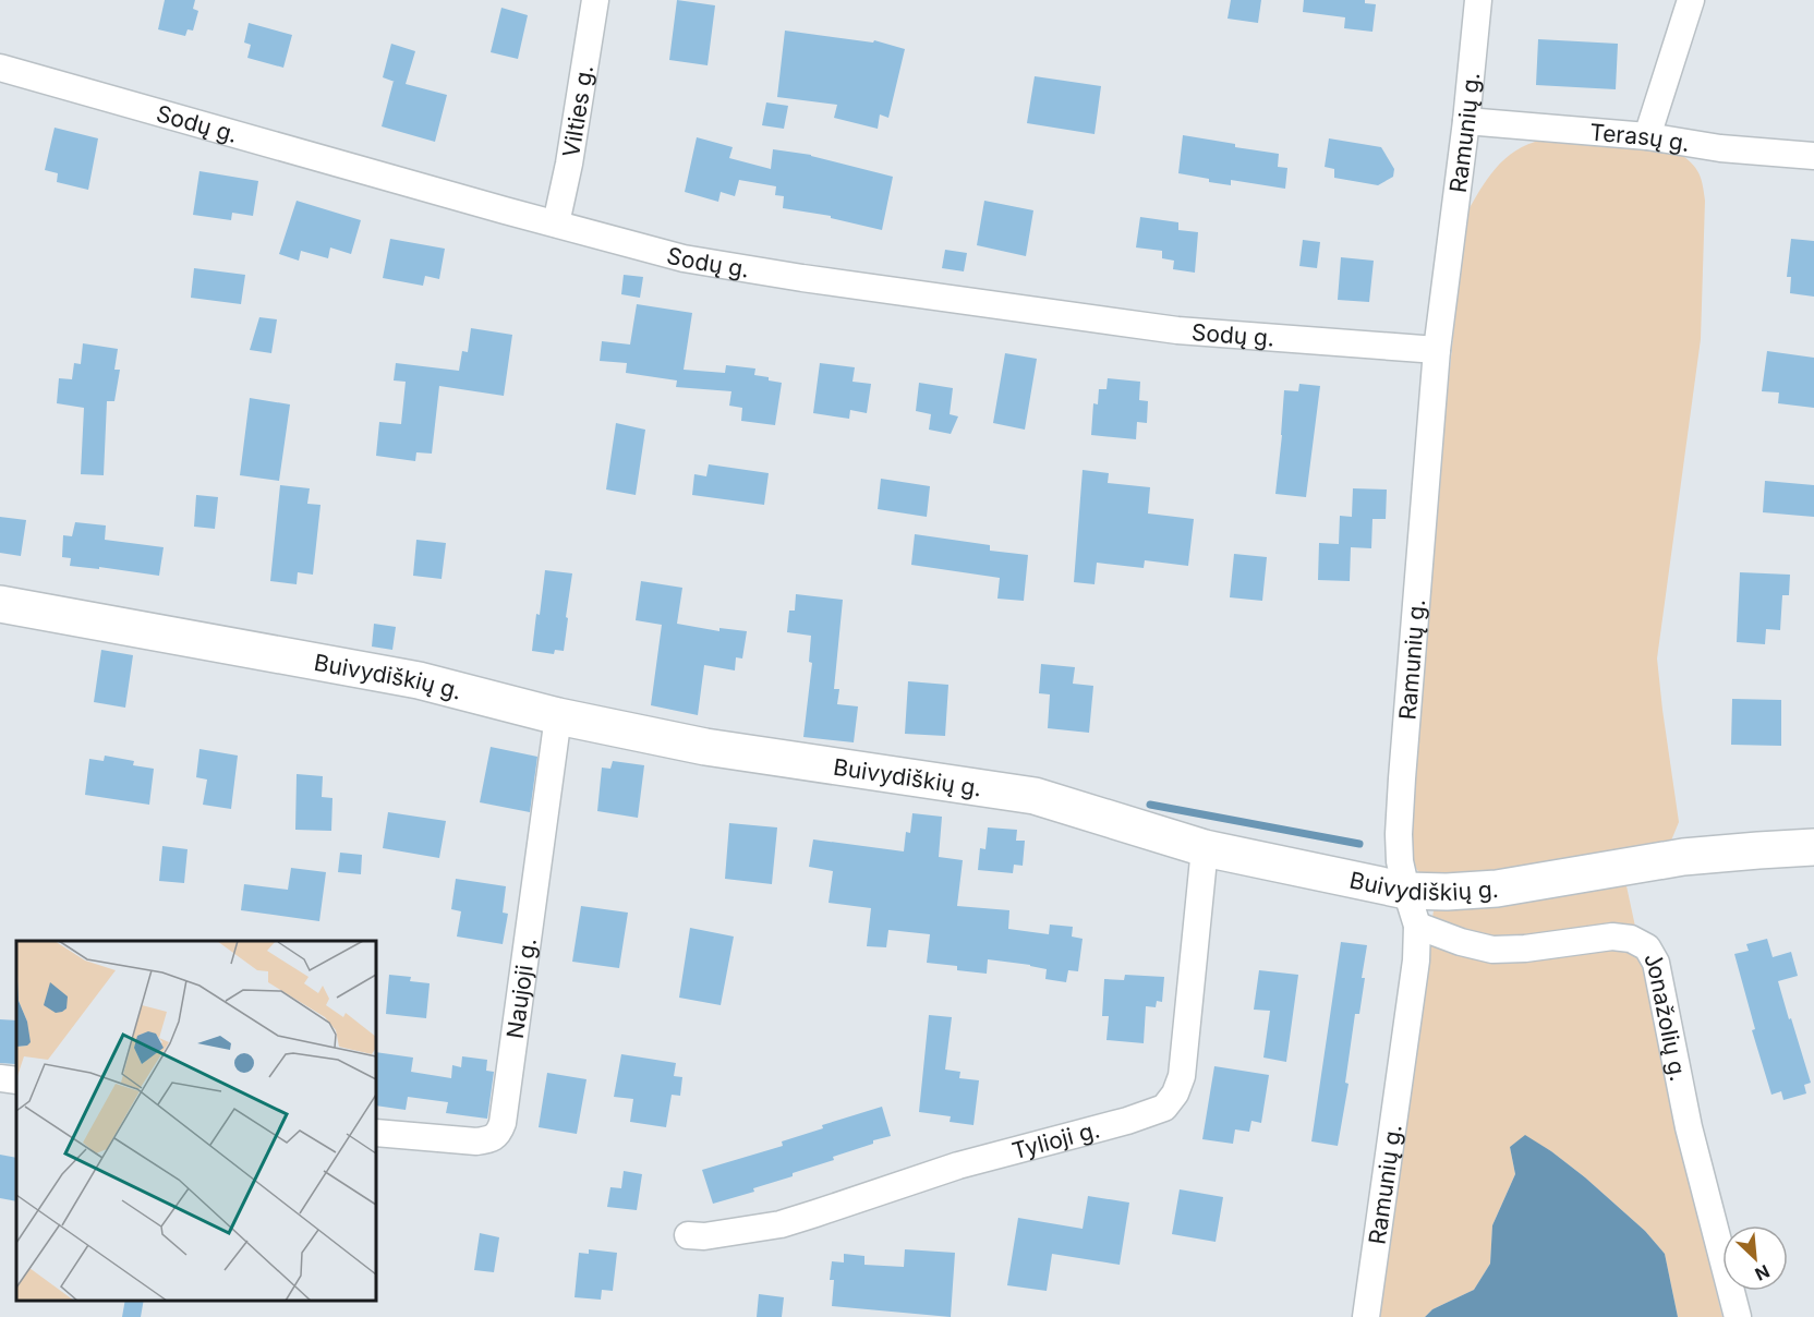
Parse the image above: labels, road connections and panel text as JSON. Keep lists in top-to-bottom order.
{
  "streets": {
    "main road": ["Buivydiškių g."],
    "street": [
      "Vilties g.",
      "Sodų g.",
      "Ramunių g.",
      "Terasų g.",
      "Naujoji g.",
      "Jonažolių g.",
      "Tylioji g."
    ]
  },
  "crossings": [
    ["Vilties g.", "Sodų g."],
    ["Sodų g.", "Ramunių g."],
    ["Ramunių g.", "Terasų g."],
    ["Ramunių g.", "Buivydiškių g."],
    ["Ramunių g.", "Jonažolių g."],
    ["Buivydiškių g.", "Naujoji g."],
    ["Buivydiškių g.", "Tylioji g."]
  ],
  "north": "bottom right"
}
